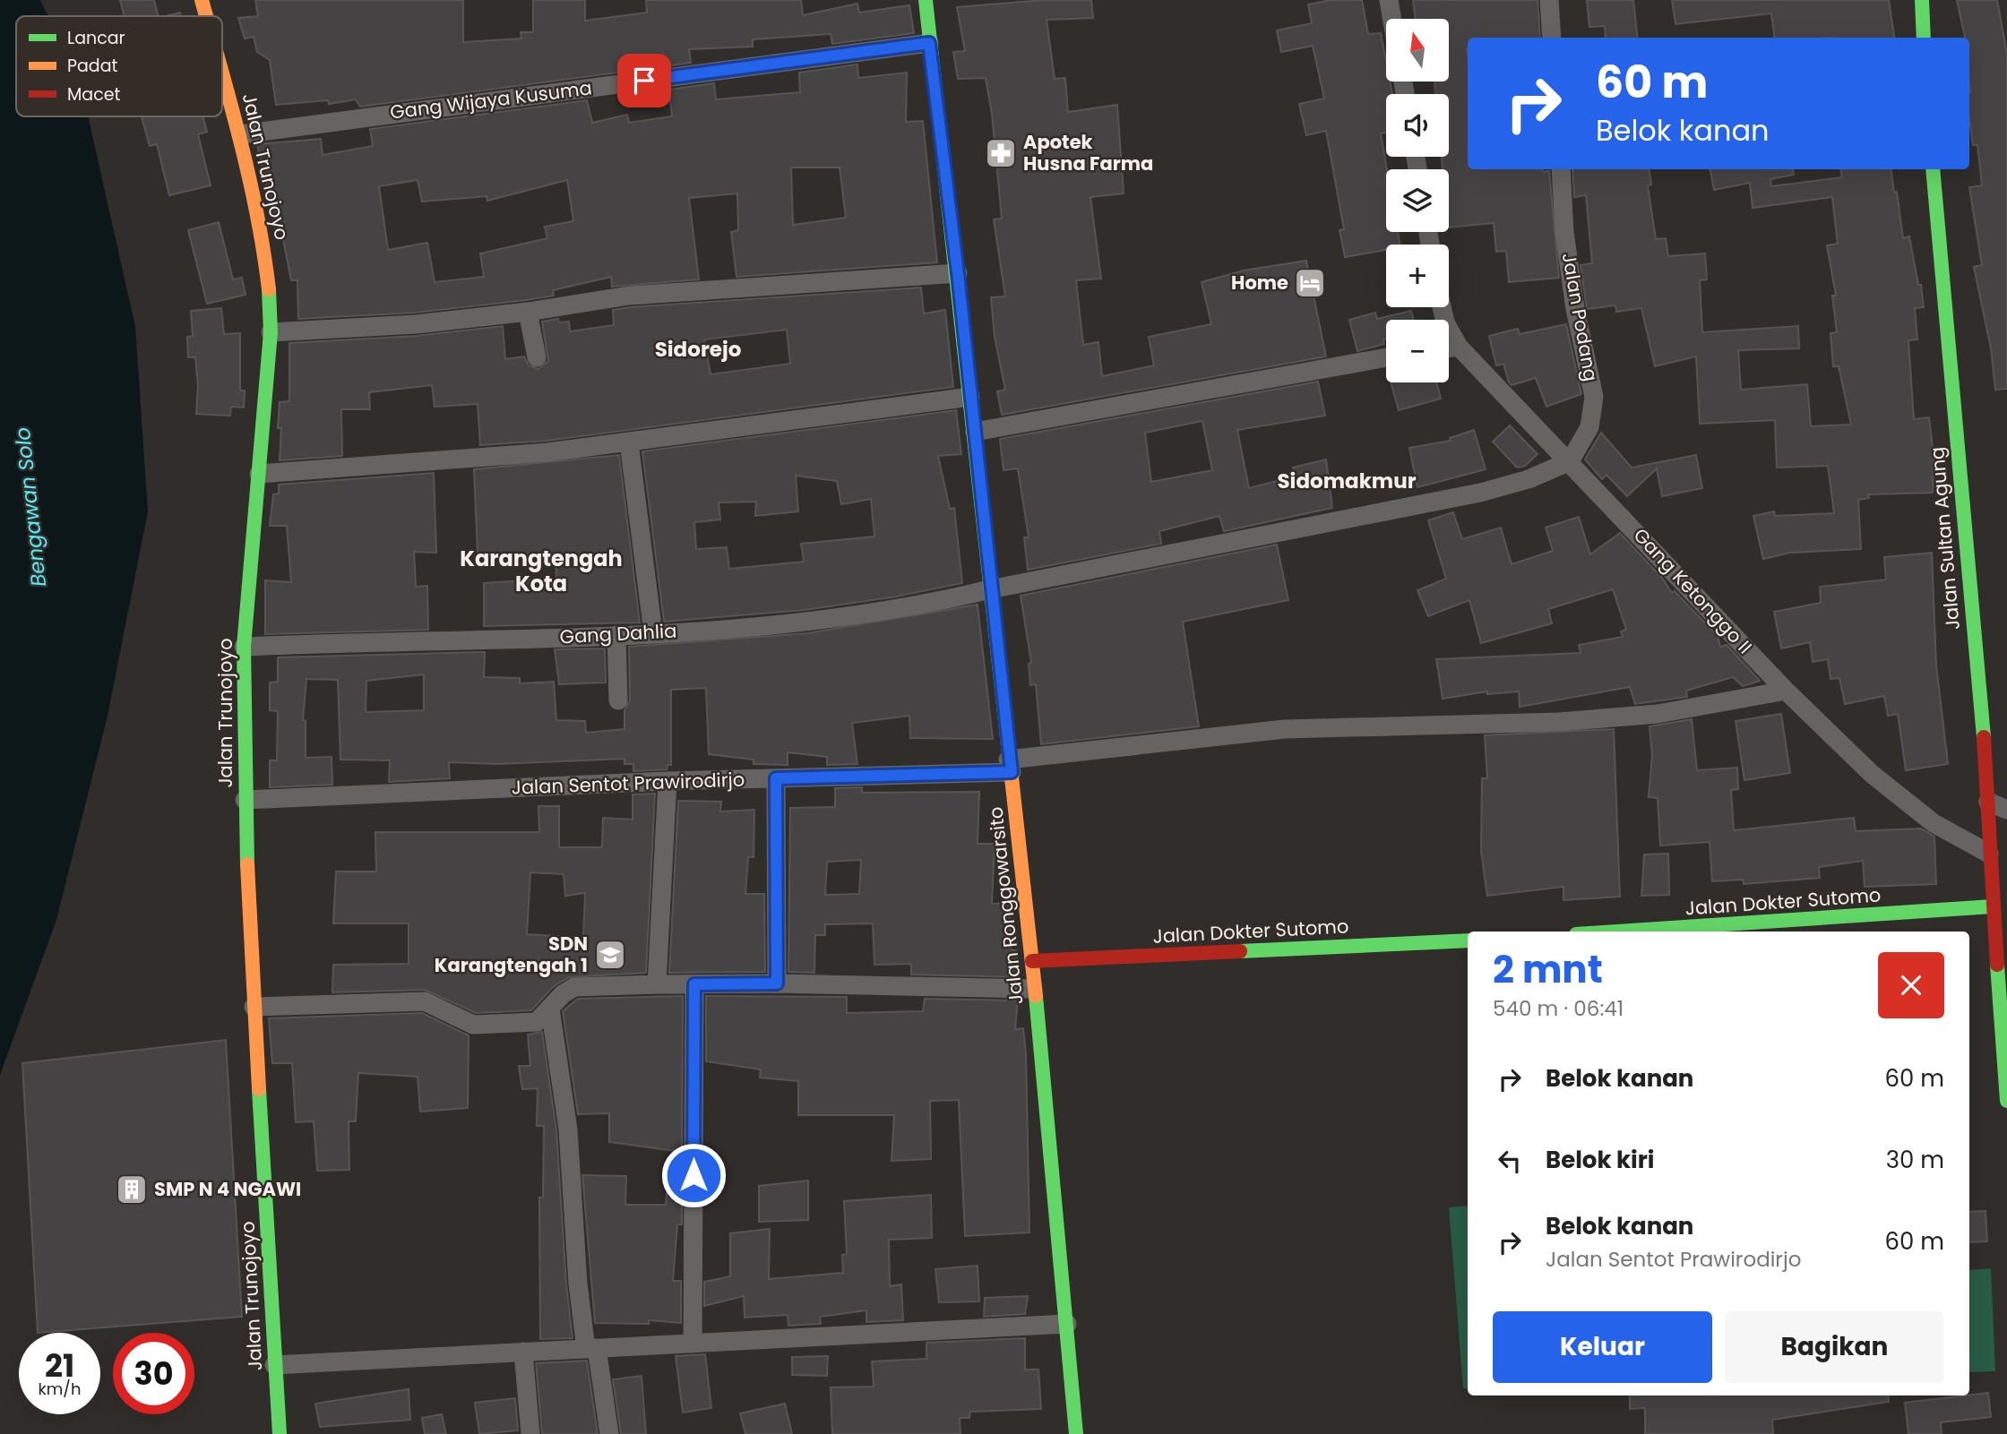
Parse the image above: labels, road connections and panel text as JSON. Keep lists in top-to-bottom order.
{
  "streets": {
    "main road": [
      "Jalan Trunojoyo",
      "Jalan Sultan Agung",
      "Jalan Dokter Sutomo",
      "Jalan Ronggowarsito"
    ],
    "street": [
      "Gang Wijaya Kusuma",
      "Jalan Podang",
      "Gang Ketonggo II",
      "Gang Dahlia",
      "Jalan Sentot Prawirodirjo"
    ]
  },
  "crossings": [
    ["Gang Wijaya Kusuma", "Jalan Trunojoyo"],
    ["Gang Wijaya Kusuma", "Jalan Ronggowarsito"],
    ["Jalan Trunojoyo", "Gang Dahlia"],
    ["Jalan Trunojoyo", "Jalan Sentot Prawirodirjo"],
    ["Jalan Podang", "Gang Ketonggo II"],
    ["Jalan Podang", "Gang Dahlia"],
    ["Jalan Sultan Agung", "Gang Ketonggo II"],
    ["Jalan Sultan Agung", "Jalan Dokter Sutomo"],
    ["Gang Ketonggo II", "Gang Dahlia"],
    ["Gang Ketonggo II", "Jalan Sentot Prawirodirjo"],
    ["Gang Dahlia", "Jalan Ronggowarsito"],
    ["Jalan Sentot Prawirodirjo", "Jalan Ronggowarsito"],
    ["Jalan Dokter Sutomo", "Jalan Ronggowarsito"]
  ],
  "districts": ["Sidorejo", "Sidomakmur", "Karangtengah Kota"],
  "water": ["Bengawan Solo"],
  "places": {
    "pharmacy": ["Apotek Husna Farma"],
    "hotel": ["Home"],
    "school or university": ["SDN Karangtengah 1"],
    "building": ["SMP N 4 NGAWI"]
  },
  "legend": ["Lancar", "Padat", "Macet"],
  "north": "top",
  "page": {
    "map_buttons": ["+", "−"],
    "turn": ["60 m", "Belok kanan"],
    "heading": ["2 mnt", "540 m · 06:41"],
    "list": [
      {
        "name": "Belok kanan",
        "value": "60 m"
      },
      {
        "name": "Belok kiri",
        "value": "30 m"
      },
      {
        "name": "Belok kanan",
        "note": "Jalan Sentot Prawirodirjo",
        "value": "60 m"
      }
    ],
    "buttons": ["Keluar", "Bagikan"],
    "speed": "21 km/h",
    "limit": "30"
  }
}
